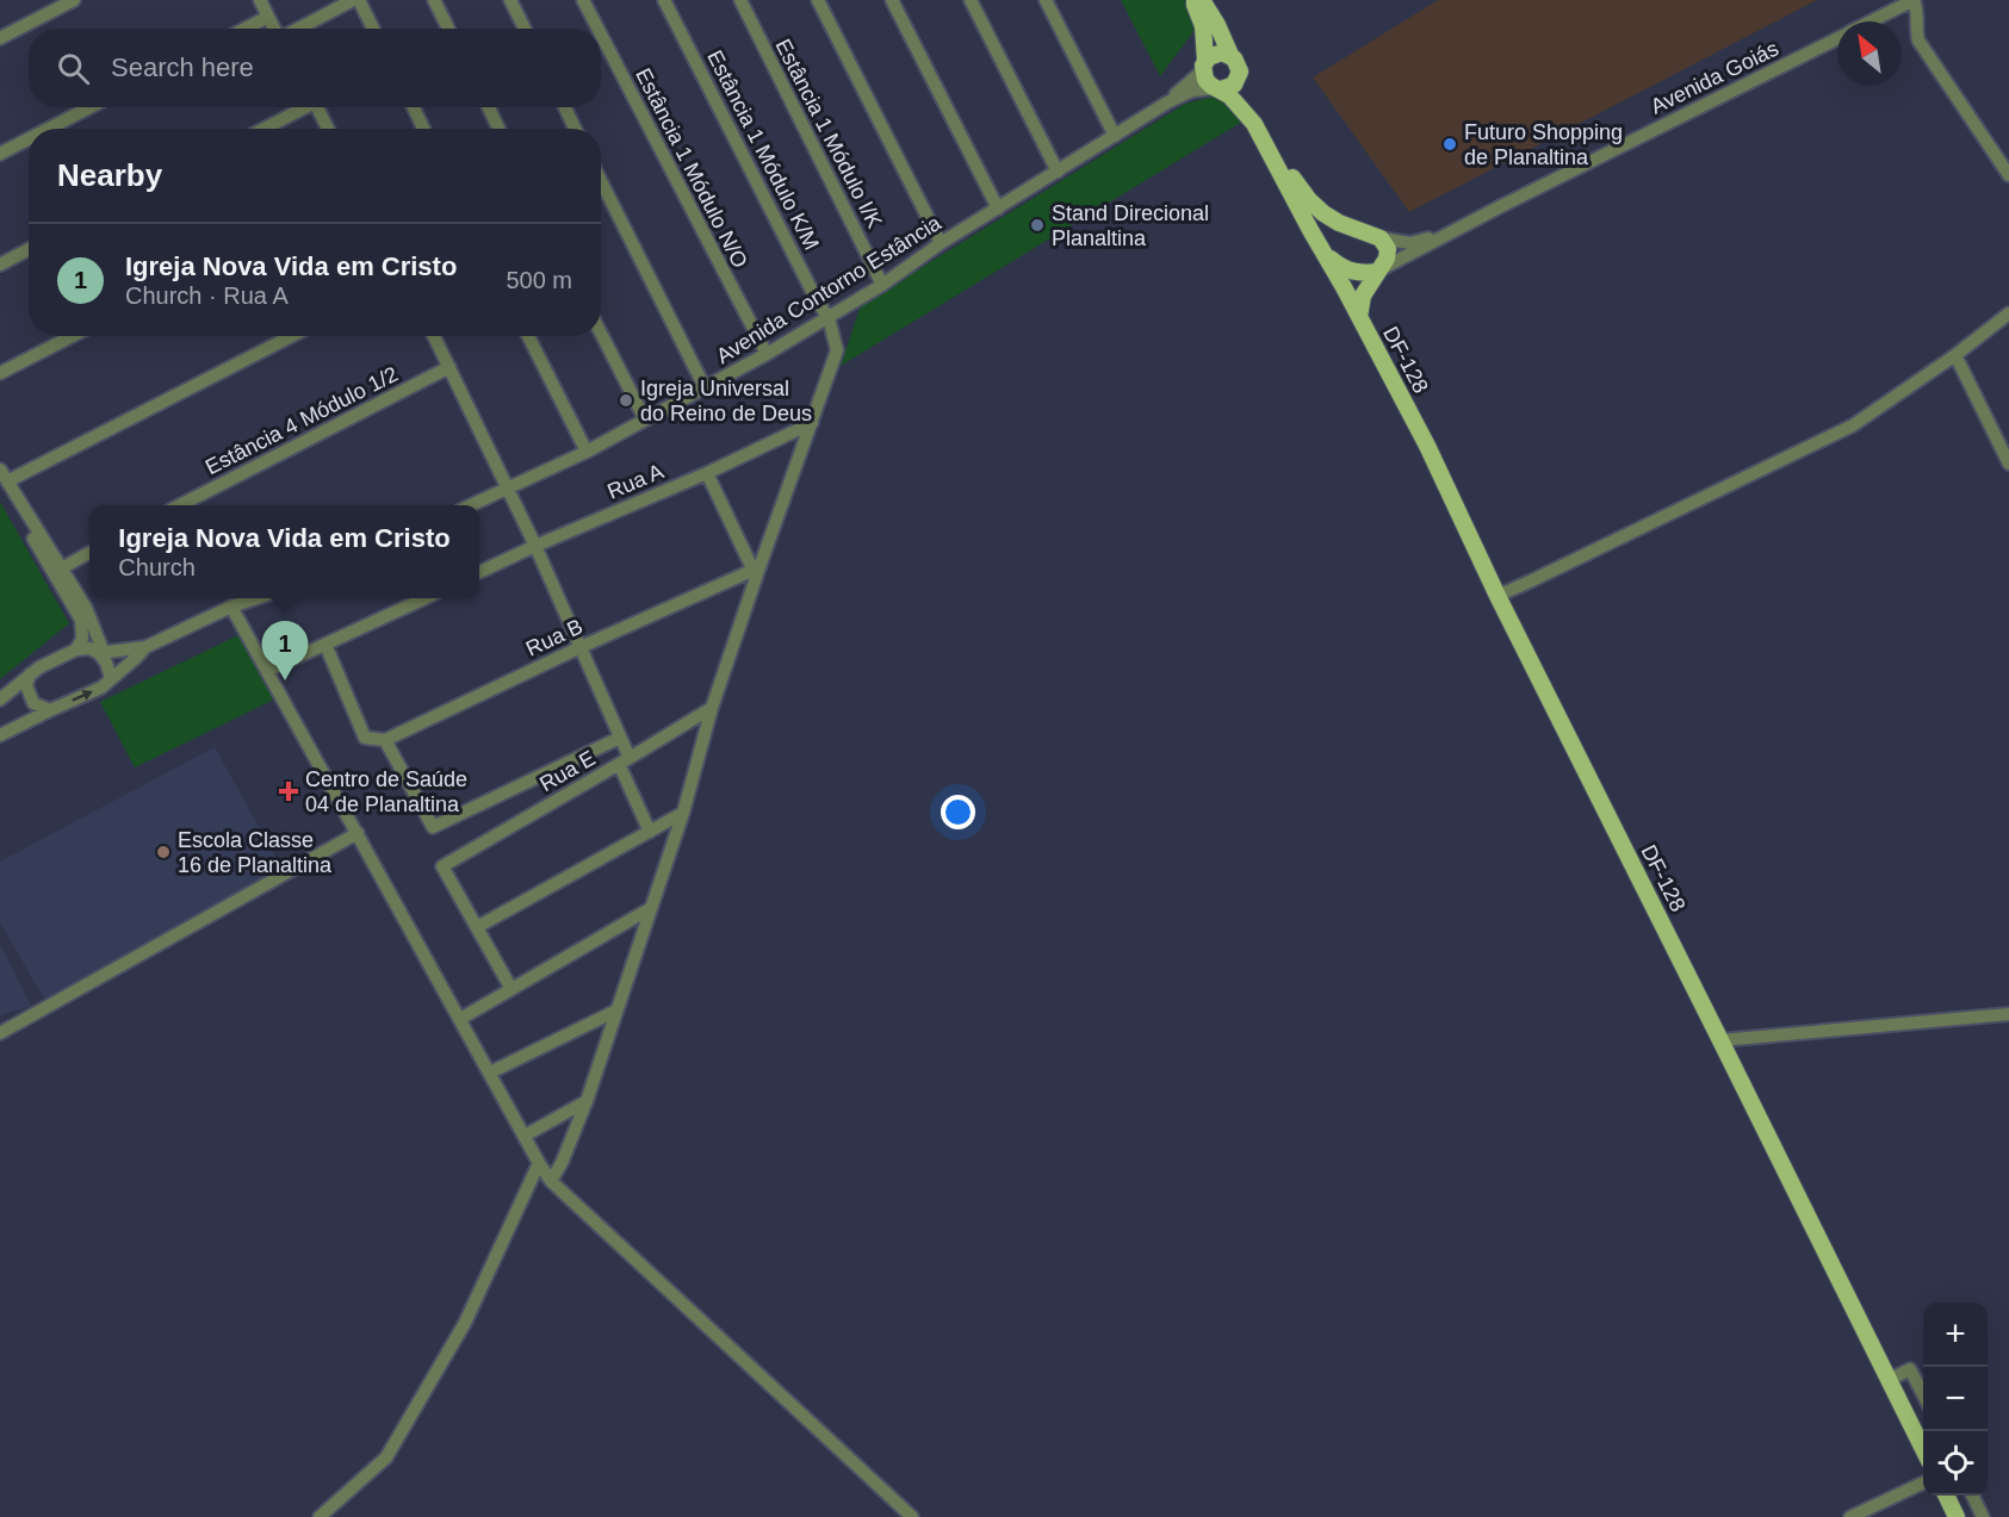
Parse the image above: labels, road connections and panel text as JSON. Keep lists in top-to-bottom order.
{
  "streets": {
    "main road": ["DF-128"],
    "street": [
      "Avenida Goiás",
      "Estância 1 Módulo I/K",
      "Estância 1 Módulo K/M",
      "Estância 1 Módulo N/O",
      "Avenida Contorno Estância",
      "Estância 4 Módulo 1/2",
      "Rua A",
      "Rua B",
      "Rua E"
    ]
  },
  "crossings": [
    ["Avenida Goiás", "DF-128"],
    ["Estância 1 Módulo I/K", "Avenida Contorno Estância"],
    ["Estância 1 Módulo K/M", "Avenida Contorno Estância"],
    ["Estância 1 Módulo K/M", "Rua A"],
    ["Estância 1 Módulo K/M", "Rua B"],
    ["Estância 1 Módulo K/M", "Rua E"],
    ["Estância 1 Módulo N/O", "Avenida Contorno Estância"],
    ["Avenida Contorno Estância", "DF-128"]
  ],
  "places": {
    "other": [
      "Futuro Shopping de Planaltina",
      "Stand Direcional Planaltina",
      "Igreja Universal do Reino de Deus",
      "Escola Classe 16 de Planaltina"
    ],
    "health": ["Centro de Saúde 04 de Planaltina"]
  },
  "north": "top left",
  "page": {
    "search": "Search here",
    "heading": "Nearby",
    "list": [
      {
        "mark": "1",
        "name": "Igreja Nova Vida em Cristo",
        "note": "Church · Rua A",
        "value": "500 m"
      }
    ],
    "popup": ["Igreja Nova Vida em Cristo", "Church"],
    "pins": "1",
    "map_buttons": ["+", "−"]
  }
}
